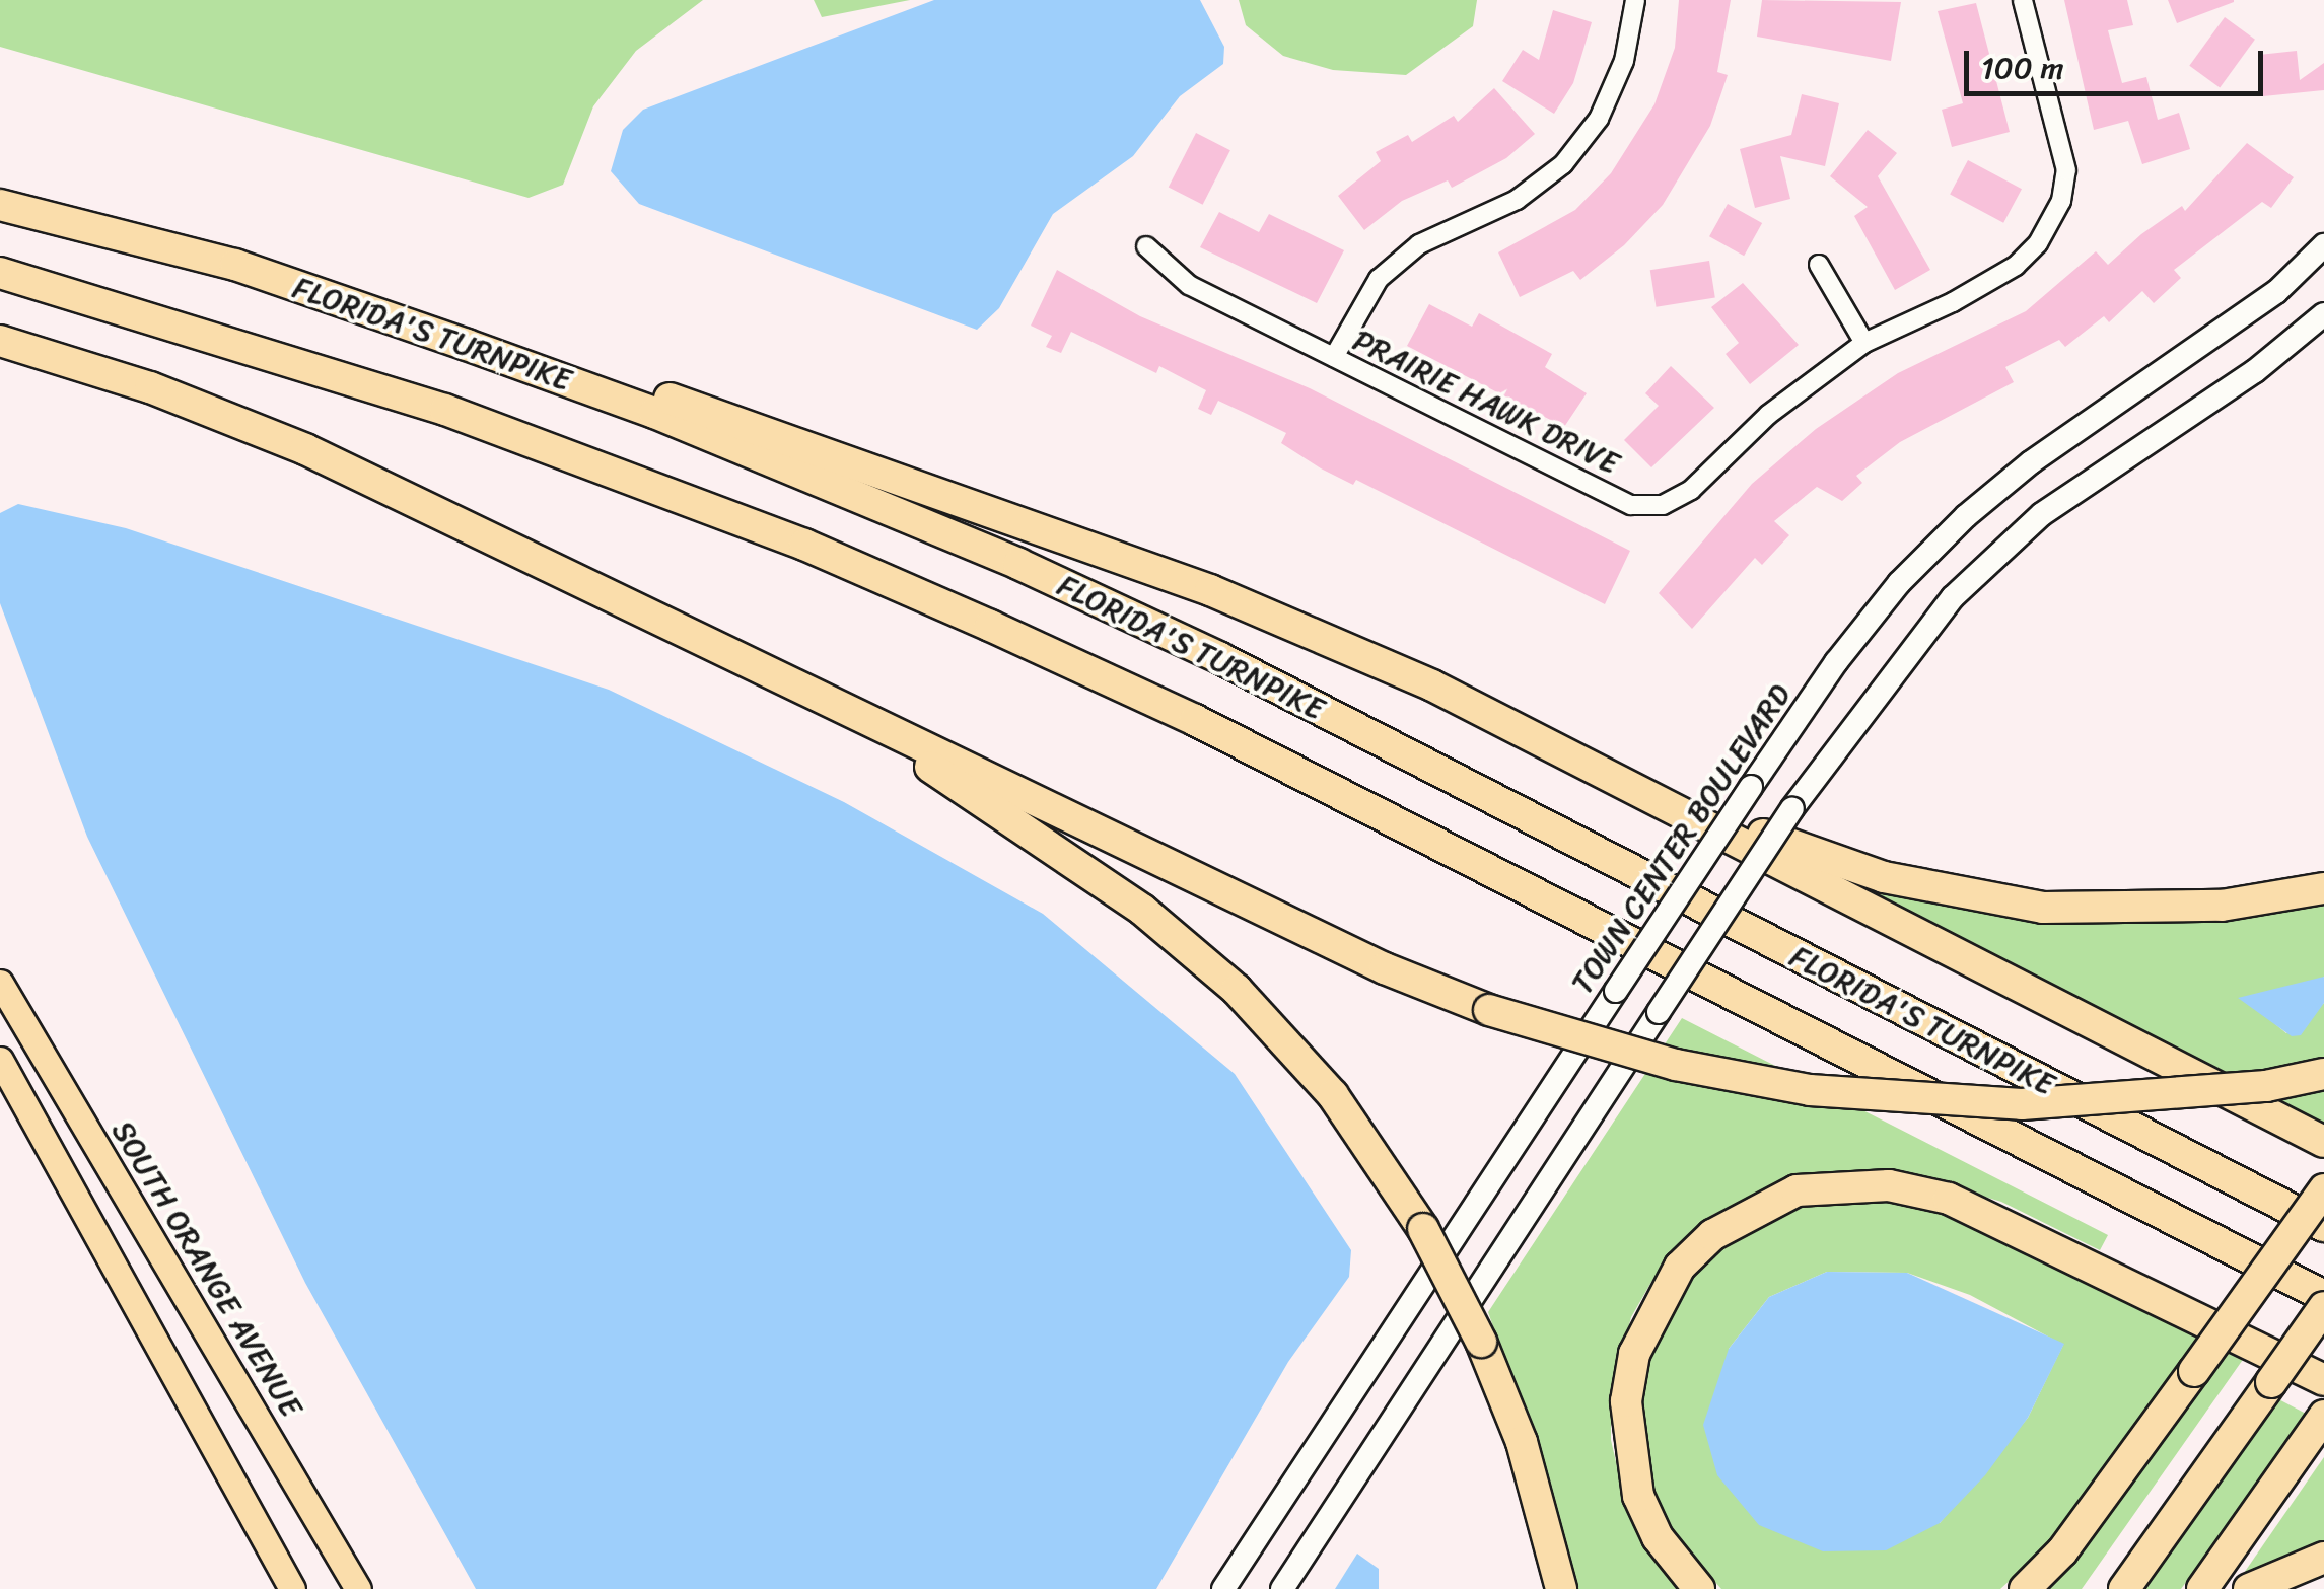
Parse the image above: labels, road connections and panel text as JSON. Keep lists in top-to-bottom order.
{
  "streets": {
    "highway": ["FLORIDA'S TURNPIKE"],
    "main road": ["TOWN CENTER BOULEVARD", "SOUTH ORANGE AVENUE"],
    "street": ["PRAIRIE HAWK DRIVE"]
  },
  "scale_bar": "100 m"
}
